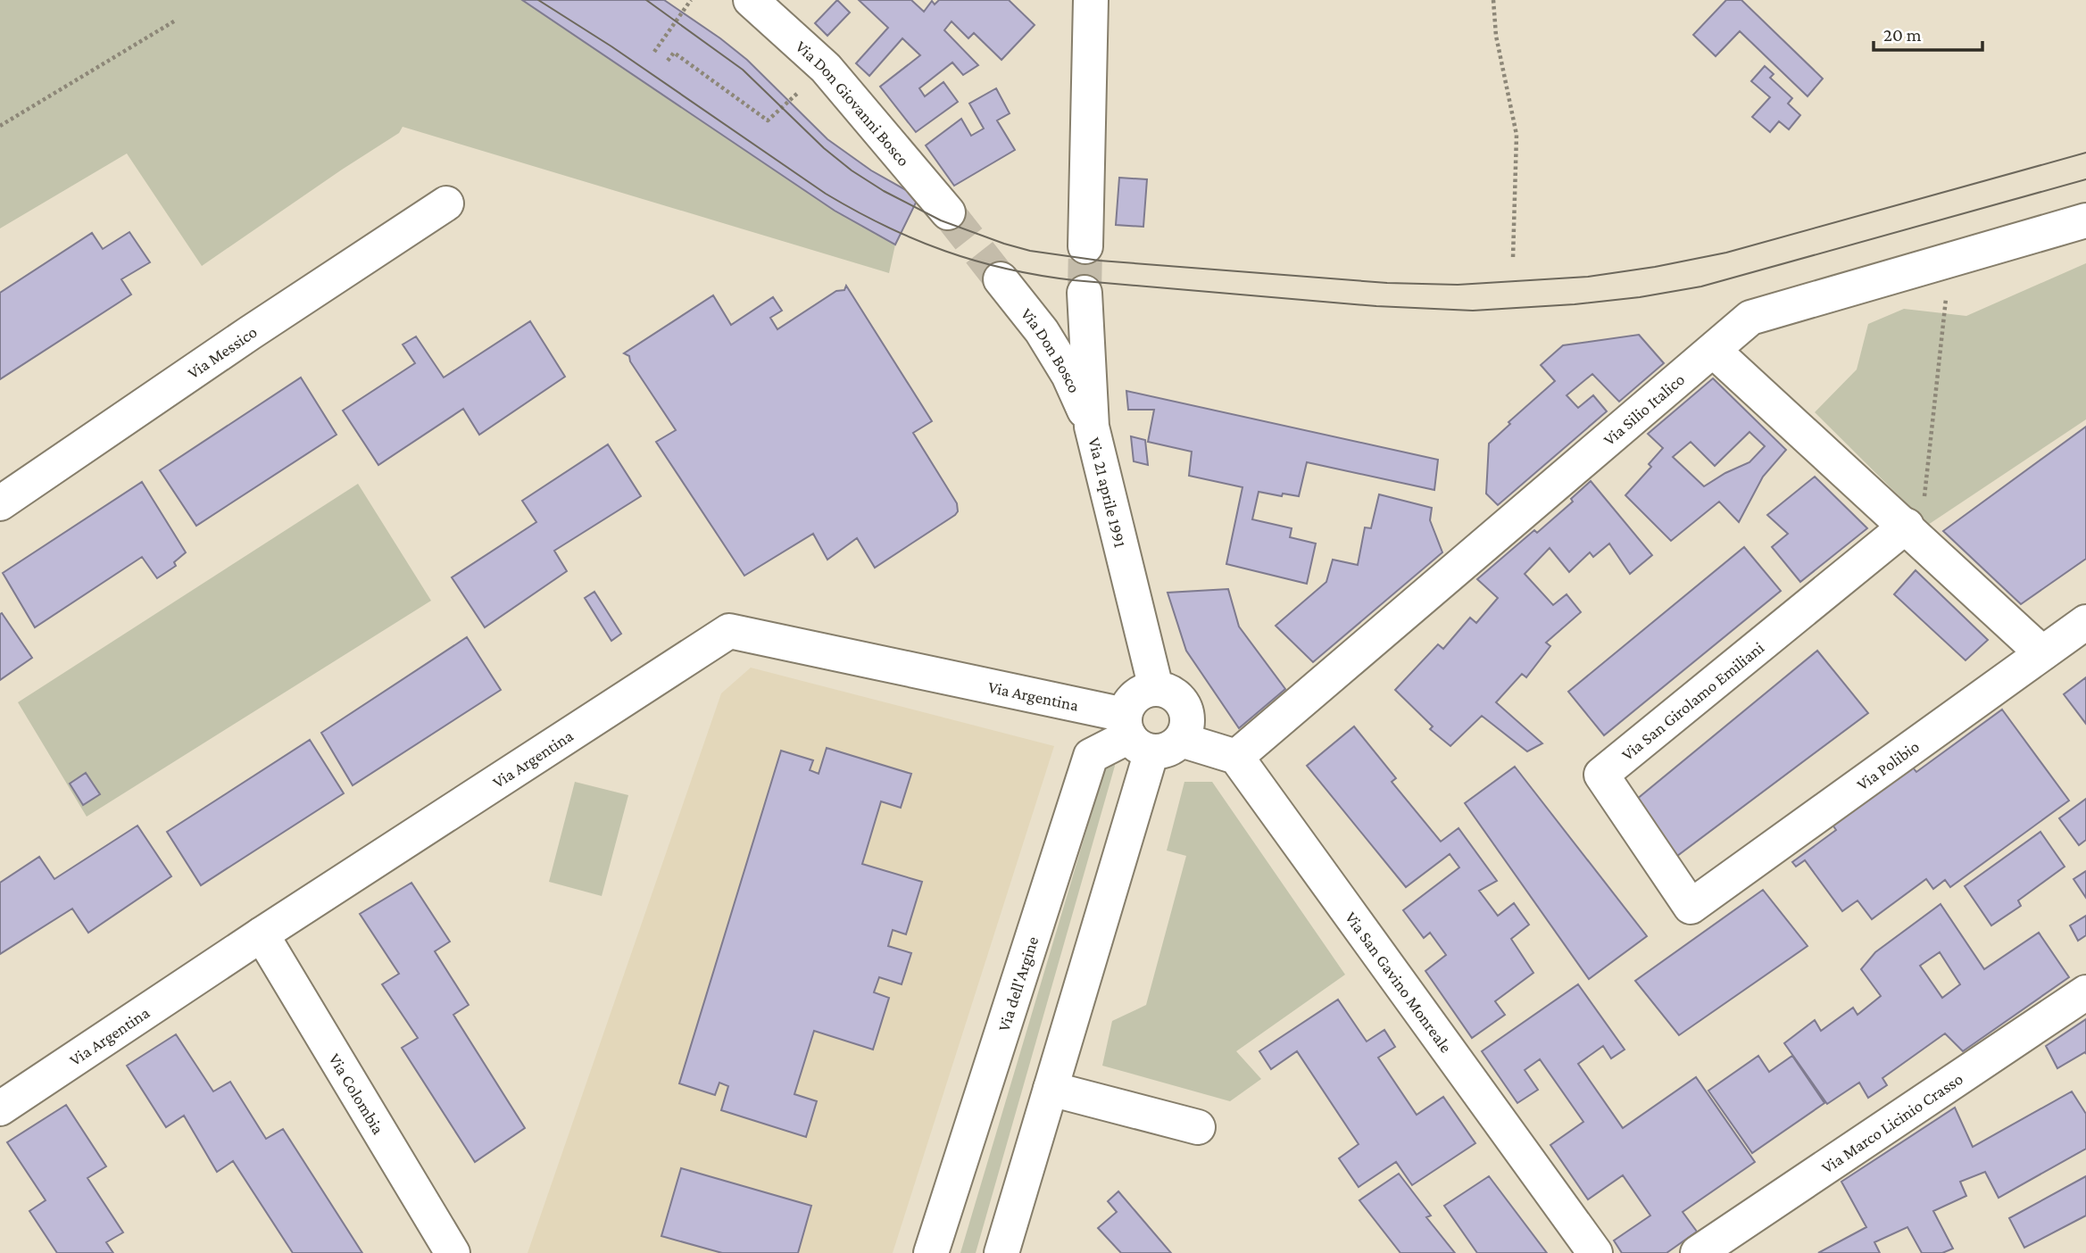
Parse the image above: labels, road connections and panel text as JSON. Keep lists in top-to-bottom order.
{
  "streets": {
    "street": [
      "Via Don Giovanni Bosco",
      "Via Don Bosco",
      "Via Messico",
      "Via Silio Italico",
      "Via 21 aprile 1991",
      "Via Argentina",
      "Via San Girolamo Emiliani",
      "Via Polibio",
      "Via San Gavino Monreale",
      "Via dell'Argine",
      "Via Colombia",
      "Via Marco Licinio Crasso"
    ]
  },
  "crossings": [
    ["Via Don Bosco", "Via 21 aprile 1991"],
    ["Via Silio Italico", "Via San Gavino Monreale"],
    ["Via 21 aprile 1991", "Via Argentina"],
    ["Via 21 aprile 1991", "Via dell'Argine"],
    ["Via Argentina", "Via dell'Argine"],
    ["Via Argentina", "Via Colombia"],
    ["Via San Girolamo Emiliani", "Via Polibio"]
  ],
  "scale_bar": "20 m"
}
